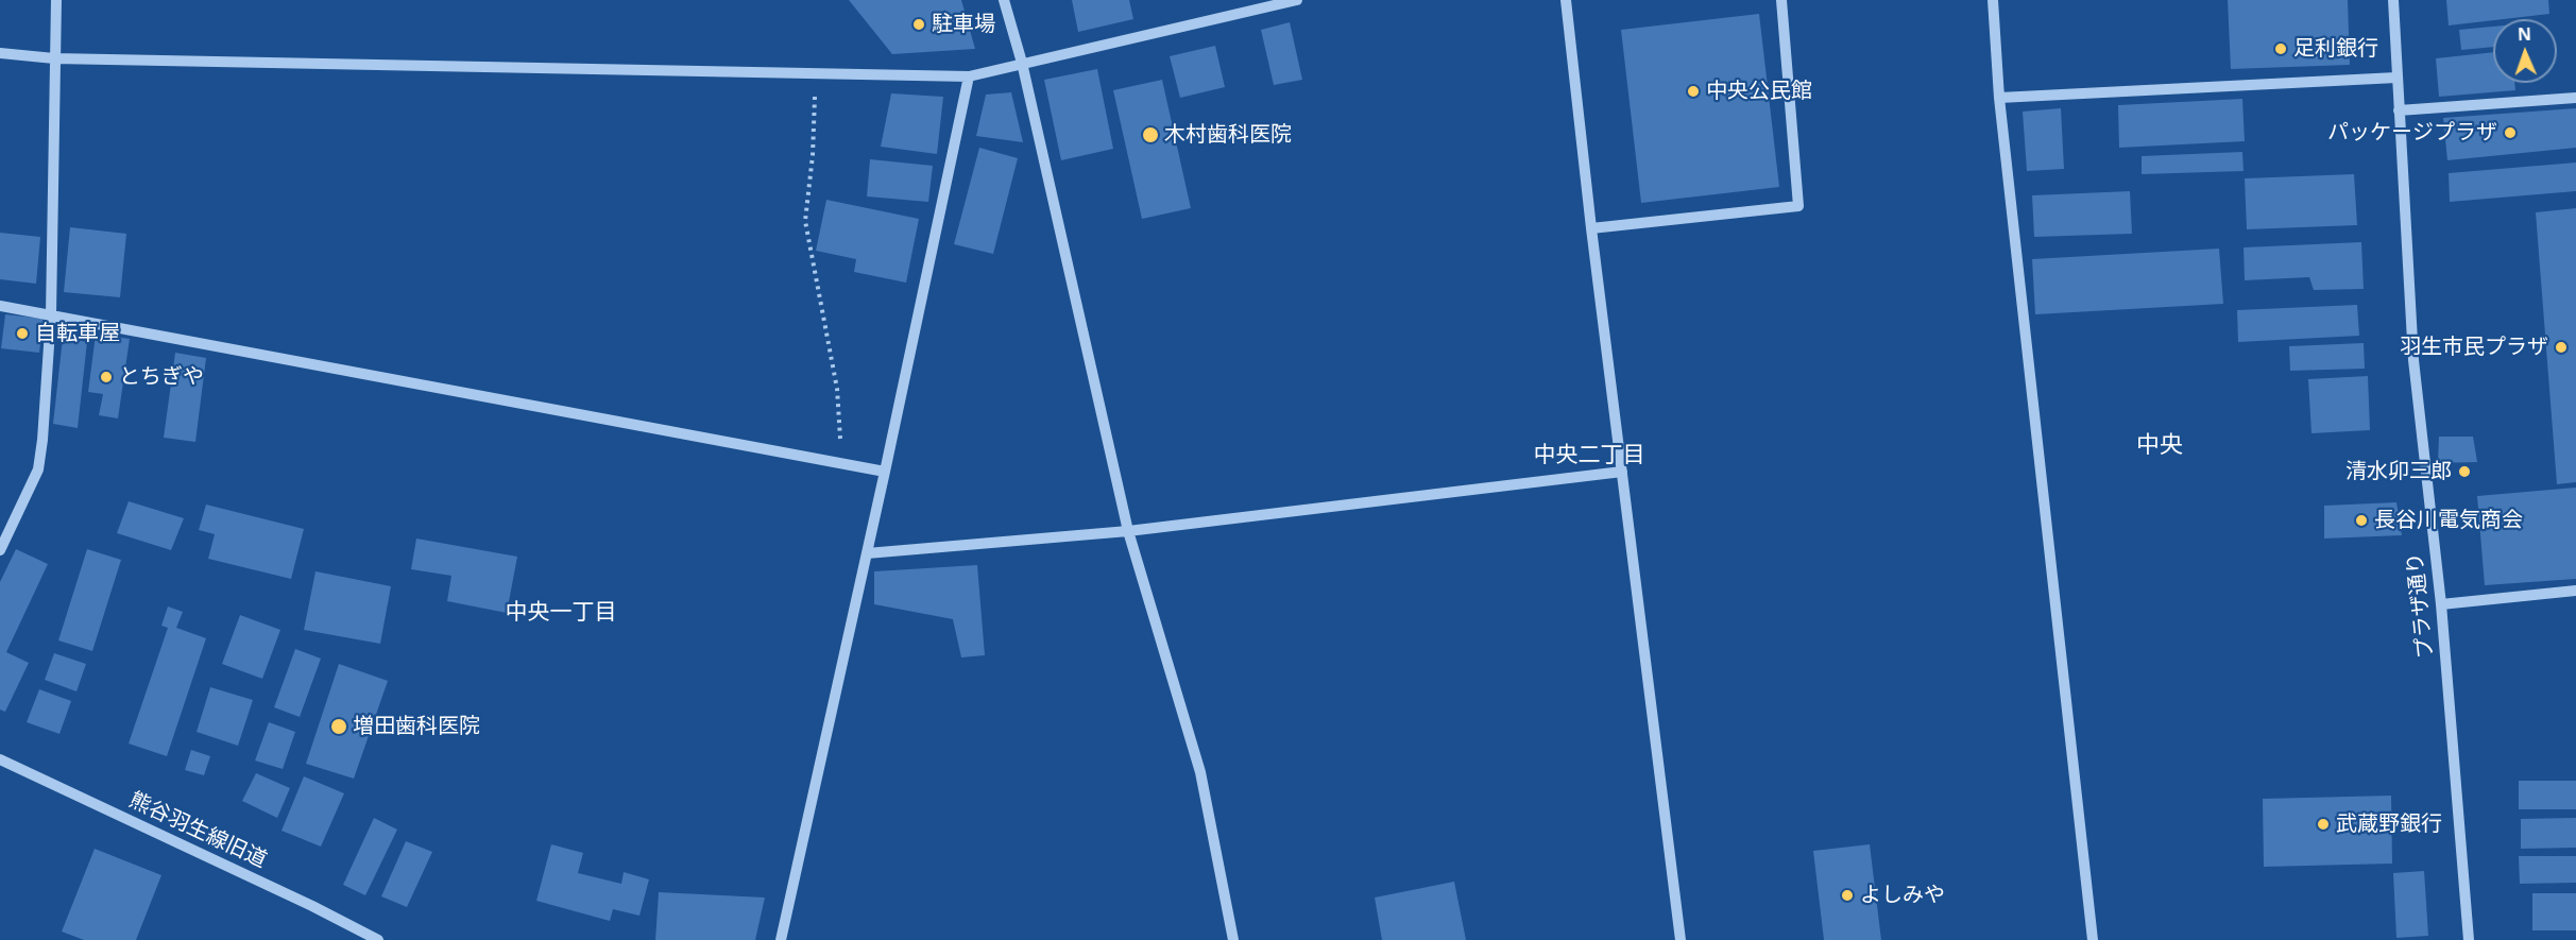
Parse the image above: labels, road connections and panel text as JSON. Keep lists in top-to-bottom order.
{
  "streets": {
    "street": ["プラザ通り", "熊谷羽生線旧道"]
  },
  "districts": ["中央", "中央二丁目", "中央一丁目"],
  "places": [
    "駐車場",
    "足利銀行",
    "中央公民館",
    "パッケージプラザ",
    "木村歯科医院",
    "自転車屋",
    "羽生市民プラザ",
    "とちぎや",
    "清水卯三郎",
    "長谷川電気商会",
    "増田歯科医院",
    "武蔵野銀行",
    "よしみや"
  ],
  "north": "top"
}
